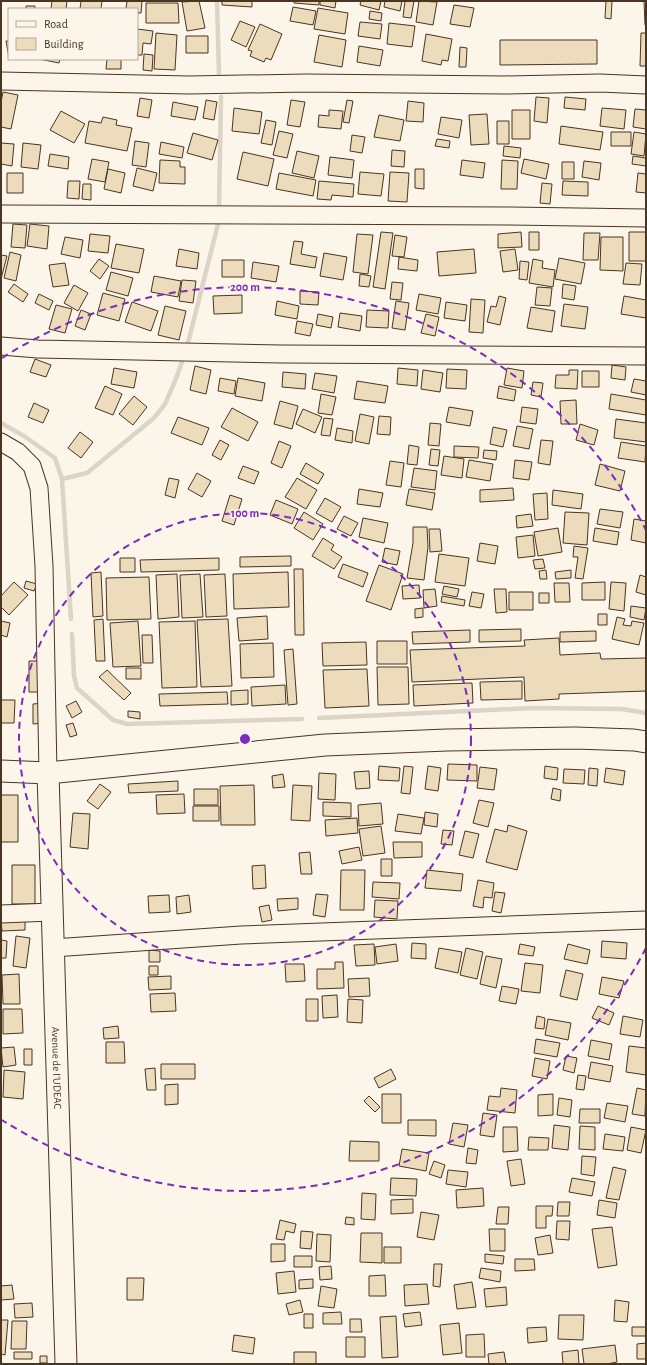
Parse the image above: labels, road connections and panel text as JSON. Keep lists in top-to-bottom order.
{
  "streets": {
    "main road": ["Avenue de I'UDEAC"]
  },
  "legend": ["Road", "Building"],
  "rings": ["200 m", "100 m"]
}
